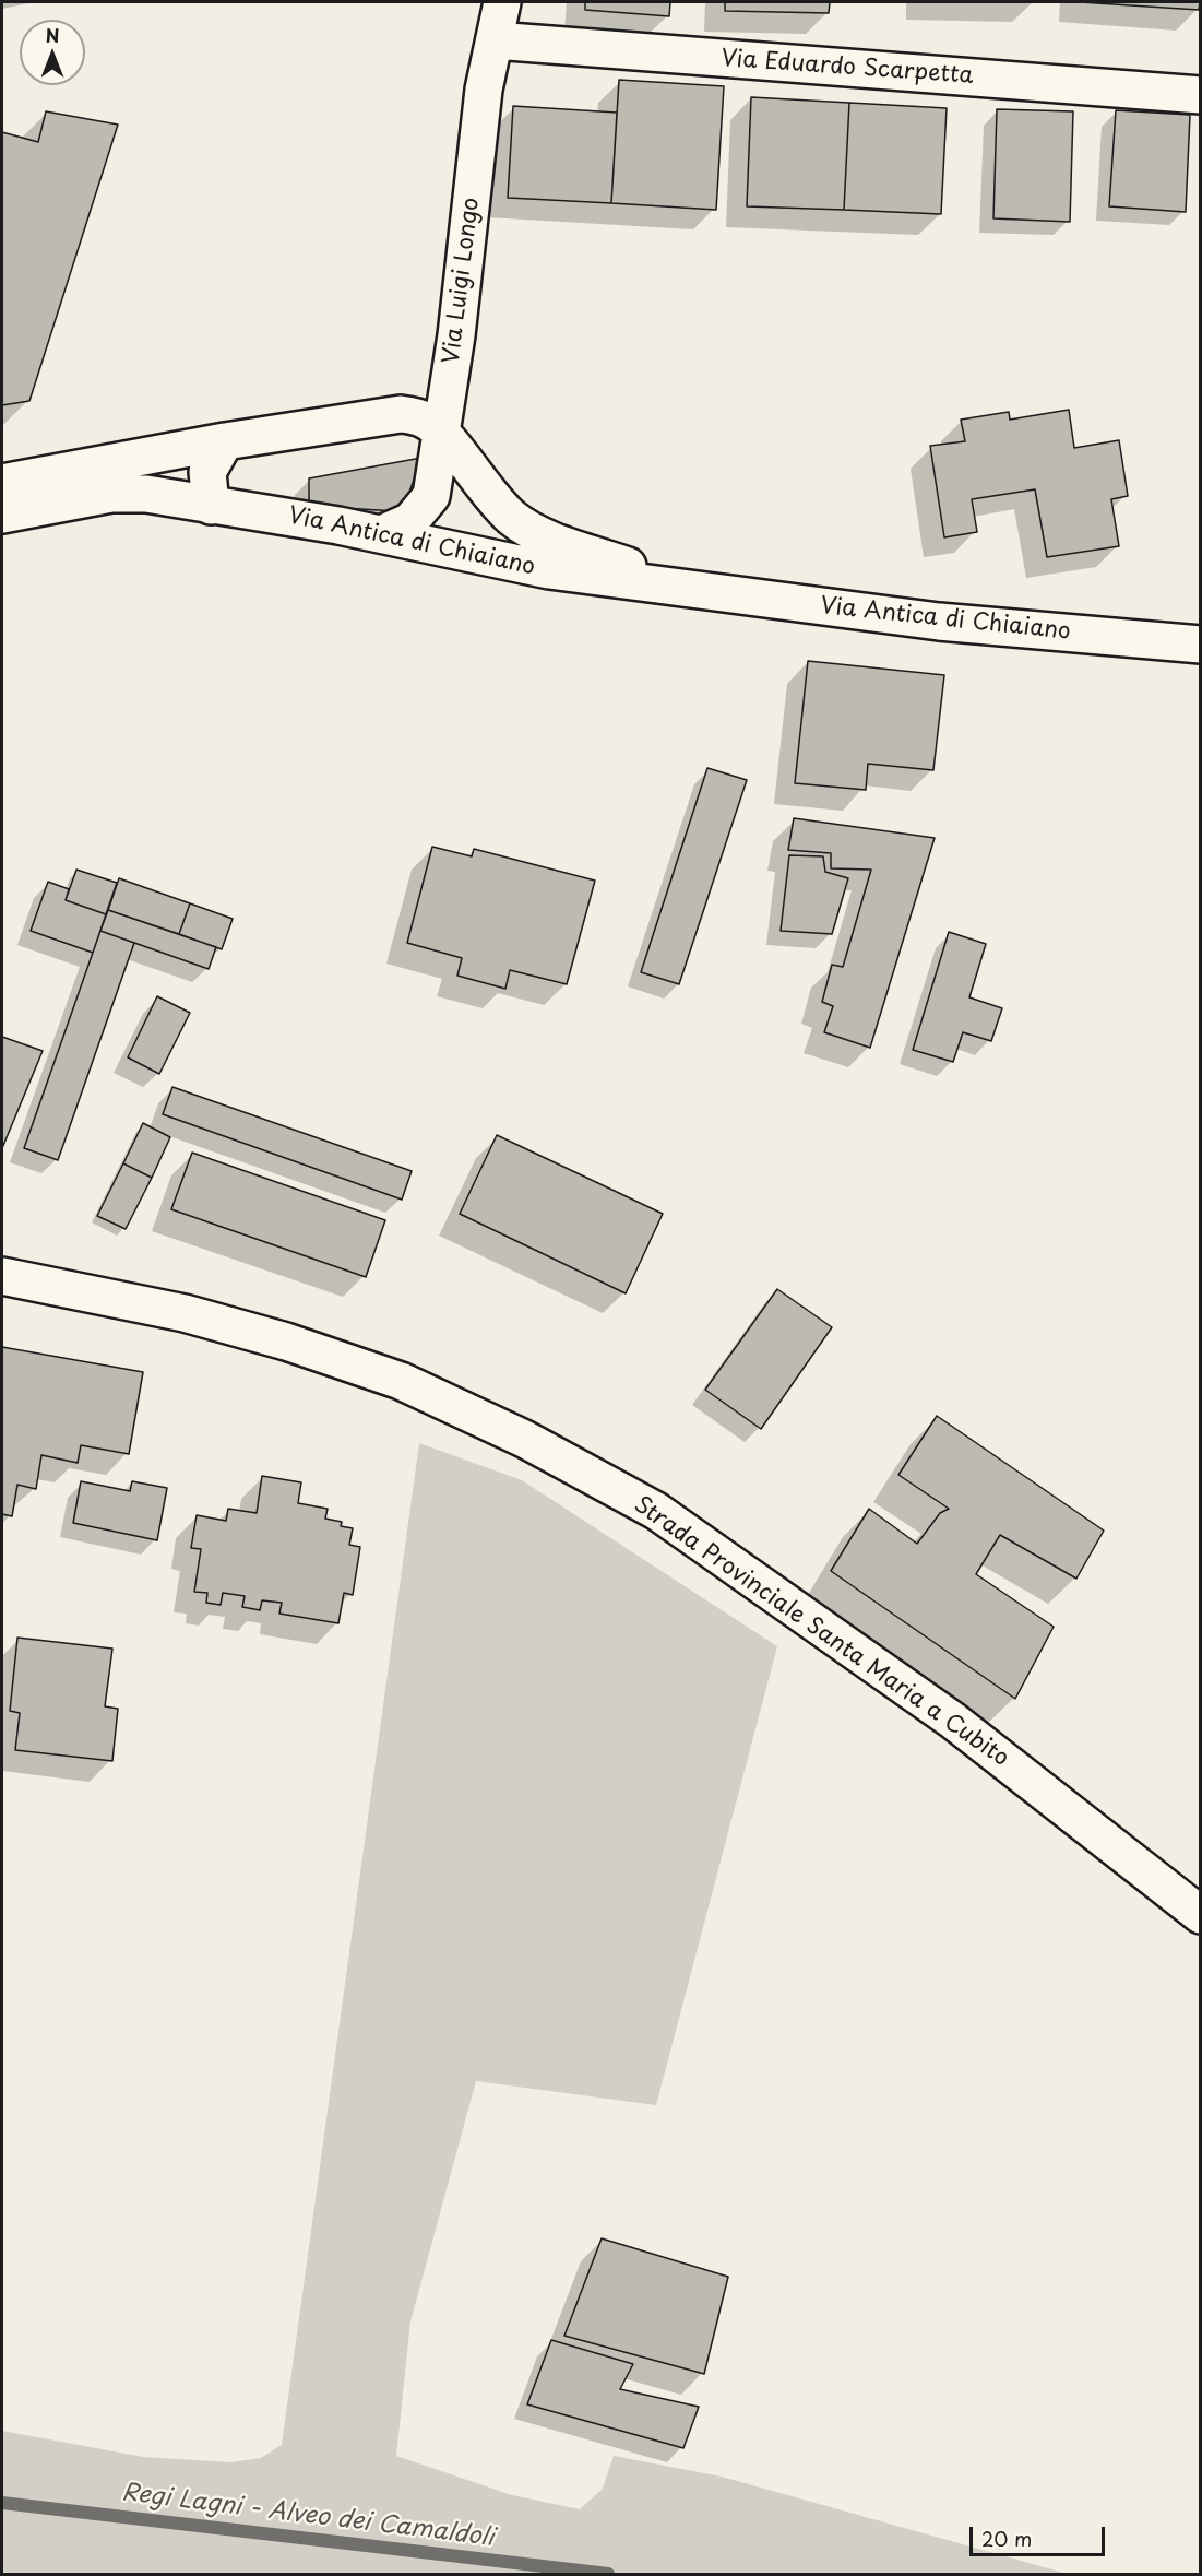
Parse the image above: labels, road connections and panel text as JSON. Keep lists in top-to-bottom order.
{
  "streets": {
    "street": [
      "Via Eduardo Scarpetta",
      "Via Luigi Longo",
      "Via Antica di Chiaiano",
      "Strada Provinciale Santa Maria a Cubito"
    ]
  },
  "crossings": [
    ["Via Eduardo Scarpetta", "Via Luigi Longo"],
    ["Via Luigi Longo", "Via Antica di Chiaiano"]
  ],
  "water": ["Regi Lagni - Alveo dei Camaldoli"],
  "scale_bar": "20 m",
  "north": "top"
}
